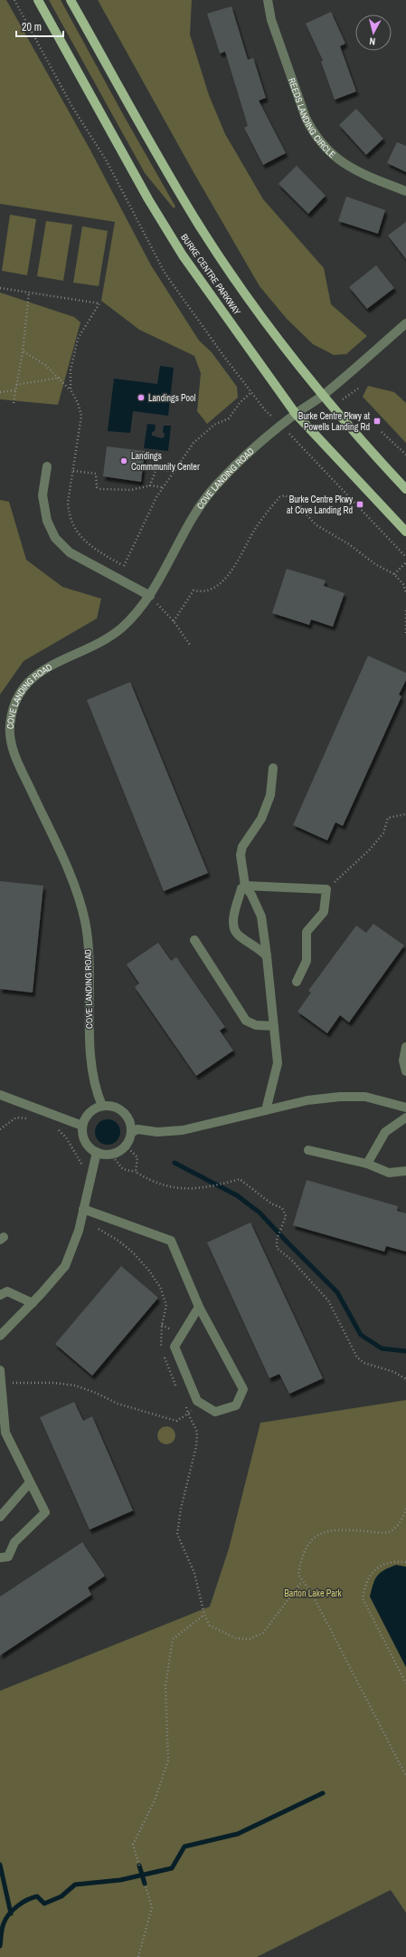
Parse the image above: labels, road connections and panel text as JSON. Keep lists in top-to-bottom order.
{
  "streets": {
    "main road": ["BURKE CENTRE PARKWAY"],
    "street": ["REEDS LANDING CIRCLE", "COVE LANDING ROAD"]
  },
  "crossings": [
    ["BURKE CENTRE PARKWAY", "COVE LANDING ROAD"]
  ],
  "parks": ["Barton Lake Park"],
  "places": {
    "other": ["Landings Pool", "Landings Commmunity Center"],
    "transit": ["Burke Centre Pkwy at Powells Landing Rd", "Burke Centre Pkwy at Cove Landing Rd"]
  },
  "scale_bar": "20 m",
  "north": "bottom"
}
